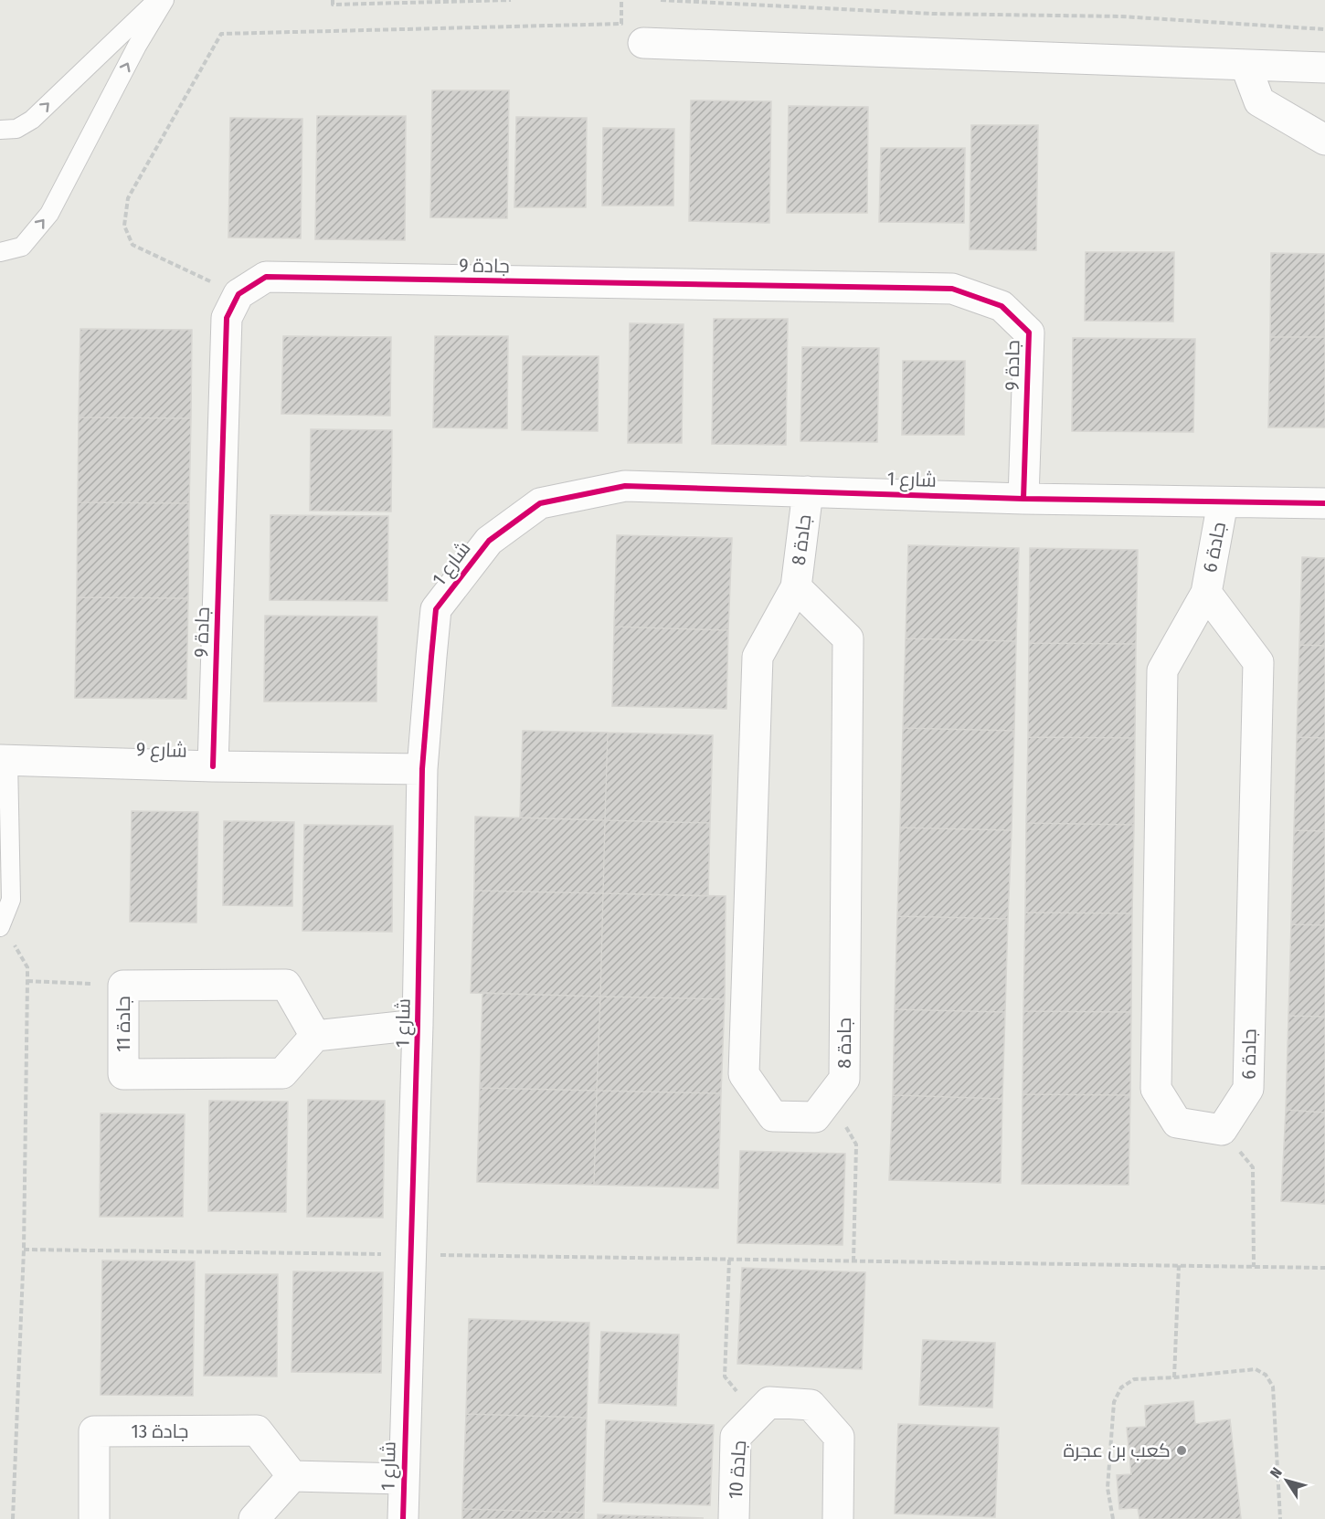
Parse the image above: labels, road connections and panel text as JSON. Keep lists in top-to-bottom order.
{
  "streets": {
    "street": [
      "جادة 9",
      "شارع 1",
      "جادة 8",
      "جادة 6",
      "شارع 9",
      "جادة 11",
      "جادة 13",
      "جادة 10"
    ]
  },
  "crossings": [
    ["جادة 9", "شارع 1"],
    ["جادة 9", "شارع 9"],
    ["شارع 1", "جادة 8"],
    ["شارع 1", "جادة 6"],
    ["شارع 1", "شارع 9"]
  ],
  "places": ["كعب بن عجرة"],
  "north": "top left"
}
